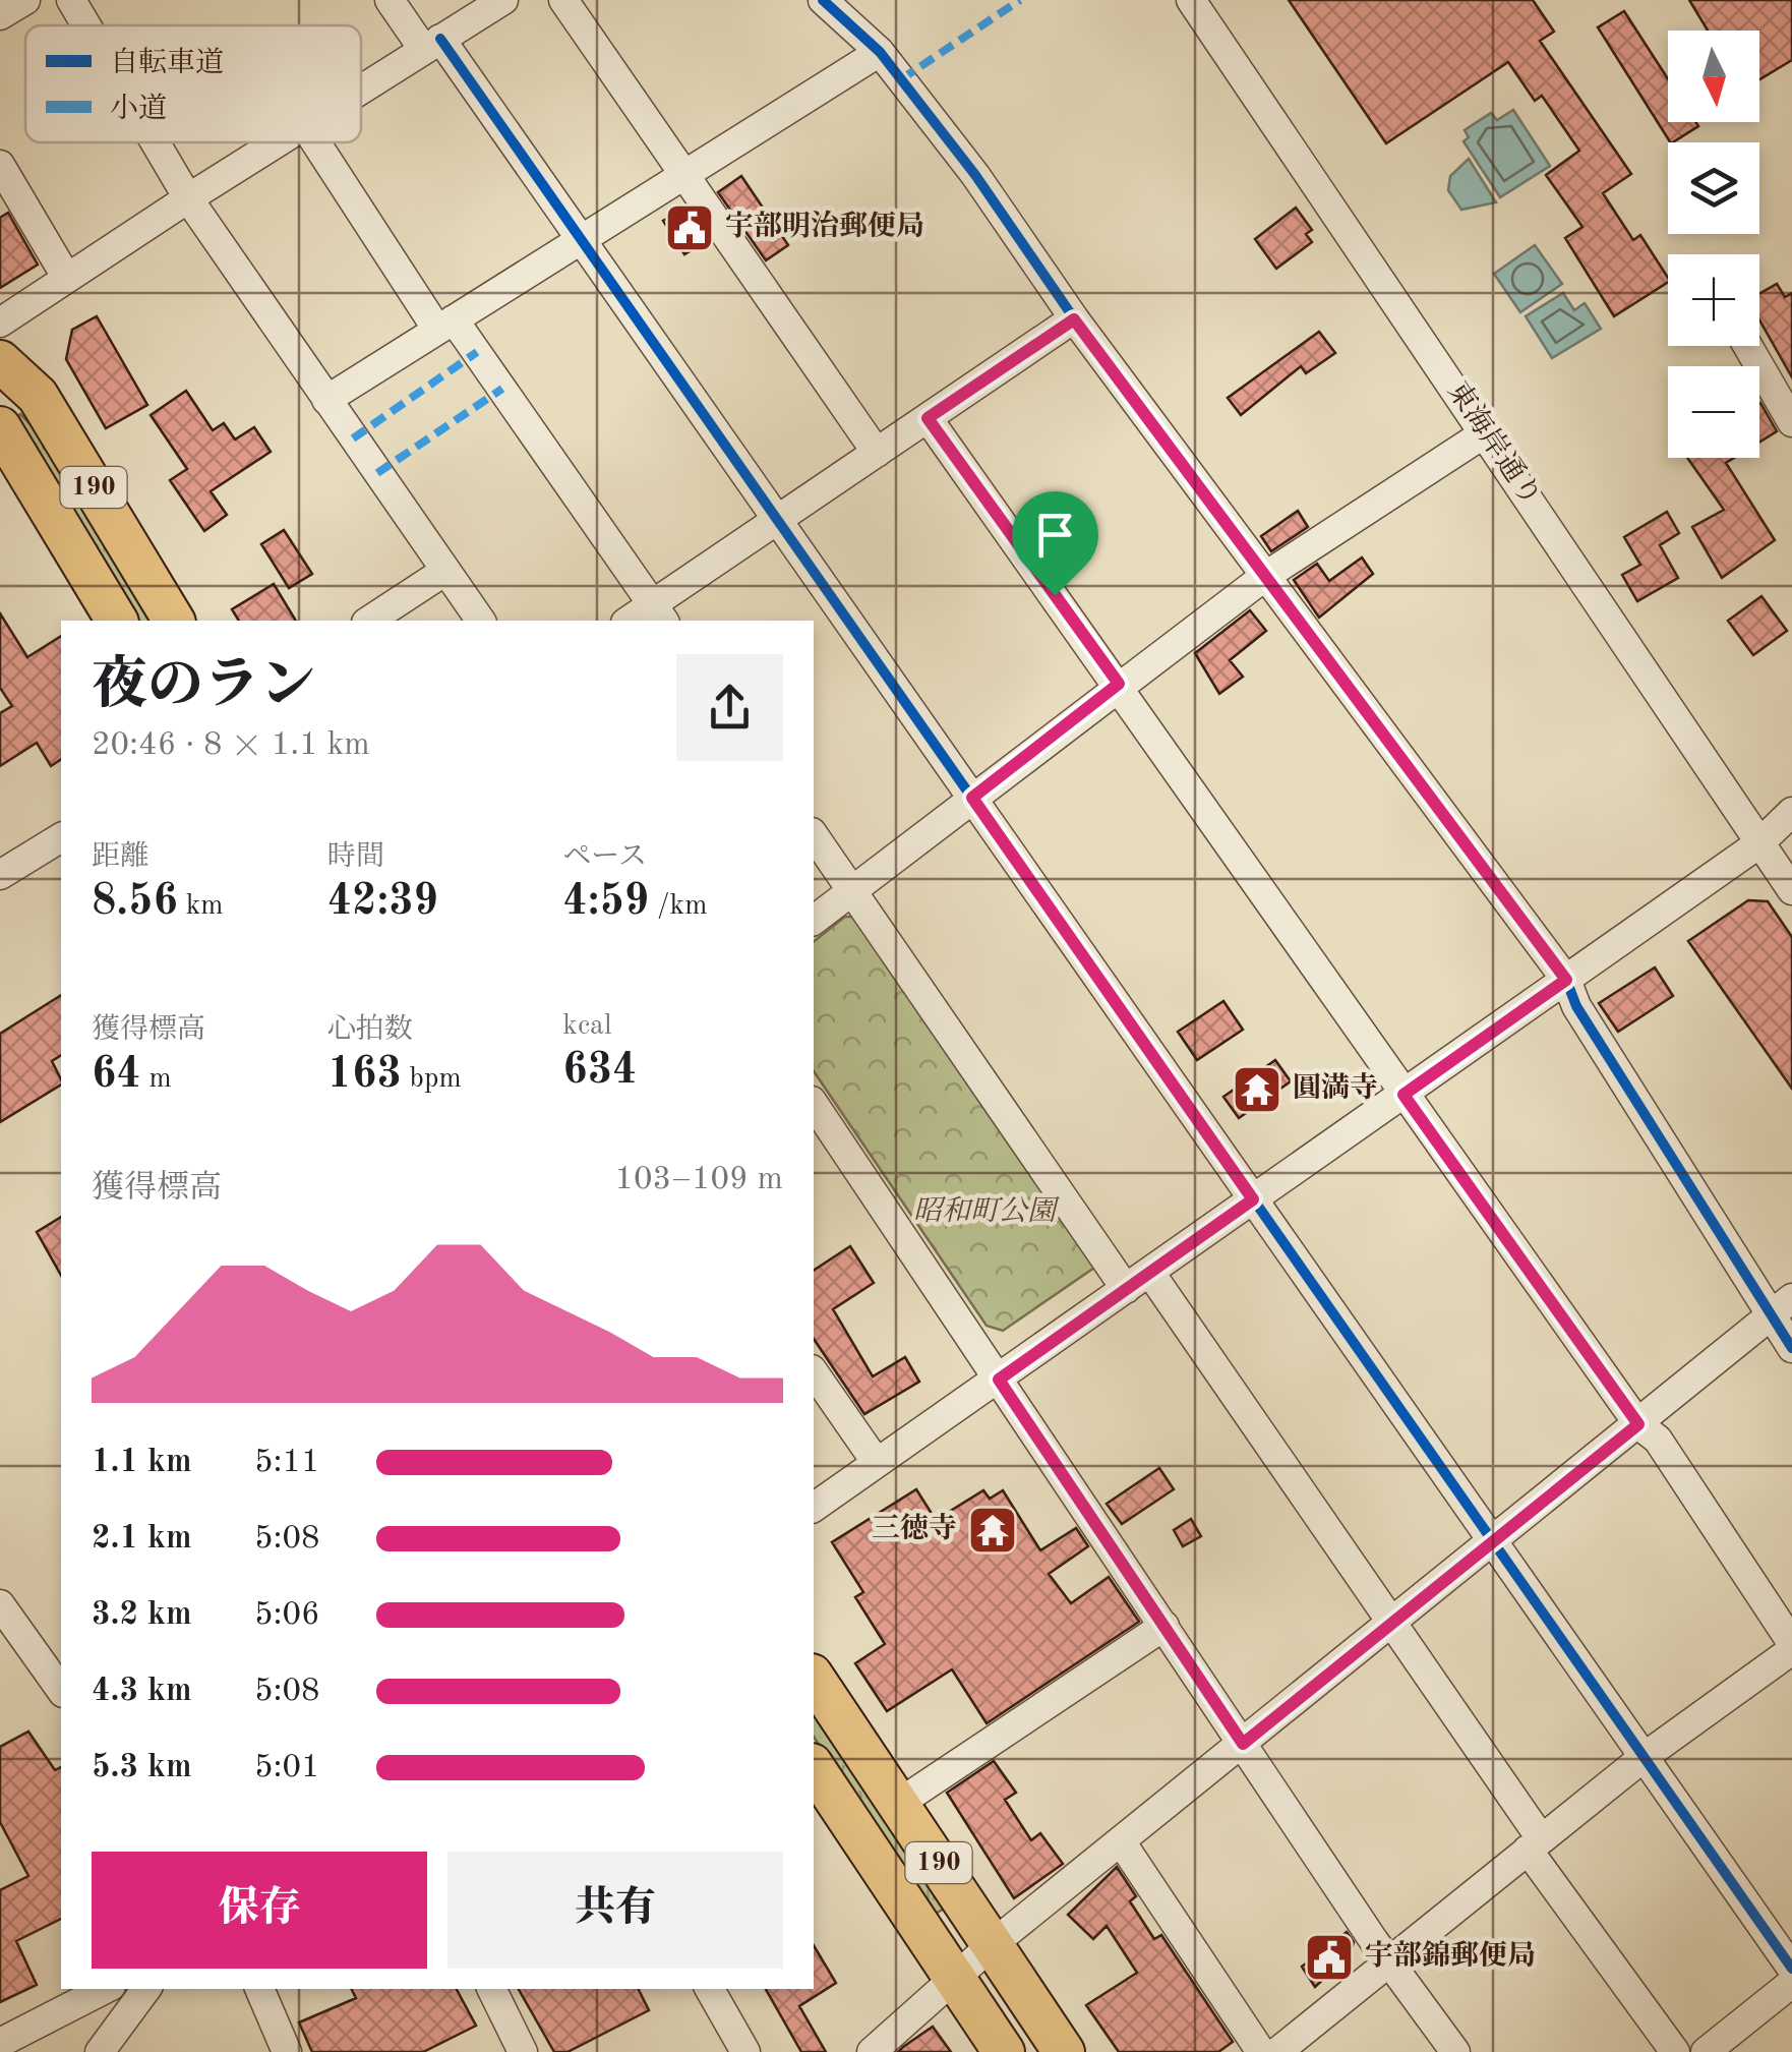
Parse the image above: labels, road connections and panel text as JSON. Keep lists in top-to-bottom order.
{
  "streets": {
    "highway": ["190"],
    "street": ["東海岸通り"]
  },
  "parks": ["昭和町公園"],
  "places": {
    "public building": ["宇部明治郵便局", "宇部錦郵便局"],
    "temple": ["圓満寺", "三徳寺"]
  },
  "legend": ["自転車道", "小道"],
  "north": "bottom",
  "page": {
    "map_buttons": ["+", "−"],
    "heading": ["夜のラン", "20:46 · 8 × 1.1 km"],
    "stats": [
      ["距離", "8.56 km"],
      ["時間", "42:39"],
      ["ペース", "4:59 /km"],
      ["獲得標高", "64 m"],
      ["心拍数", "163 bpm"],
      ["kcal", "634"]
    ],
    "chart": ["獲得標高", "103–109 m"],
    "list": [
      {
        "name": "1.1 km",
        "note": "5:11"
      },
      {
        "name": "2.1 km",
        "note": "5:08"
      },
      {
        "name": "3.2 km",
        "note": "5:06"
      },
      {
        "name": "4.3 km",
        "note": "5:08"
      },
      {
        "name": "5.3 km",
        "note": "5:01"
      }
    ],
    "buttons": ["保存", "共有"]
  }
}
